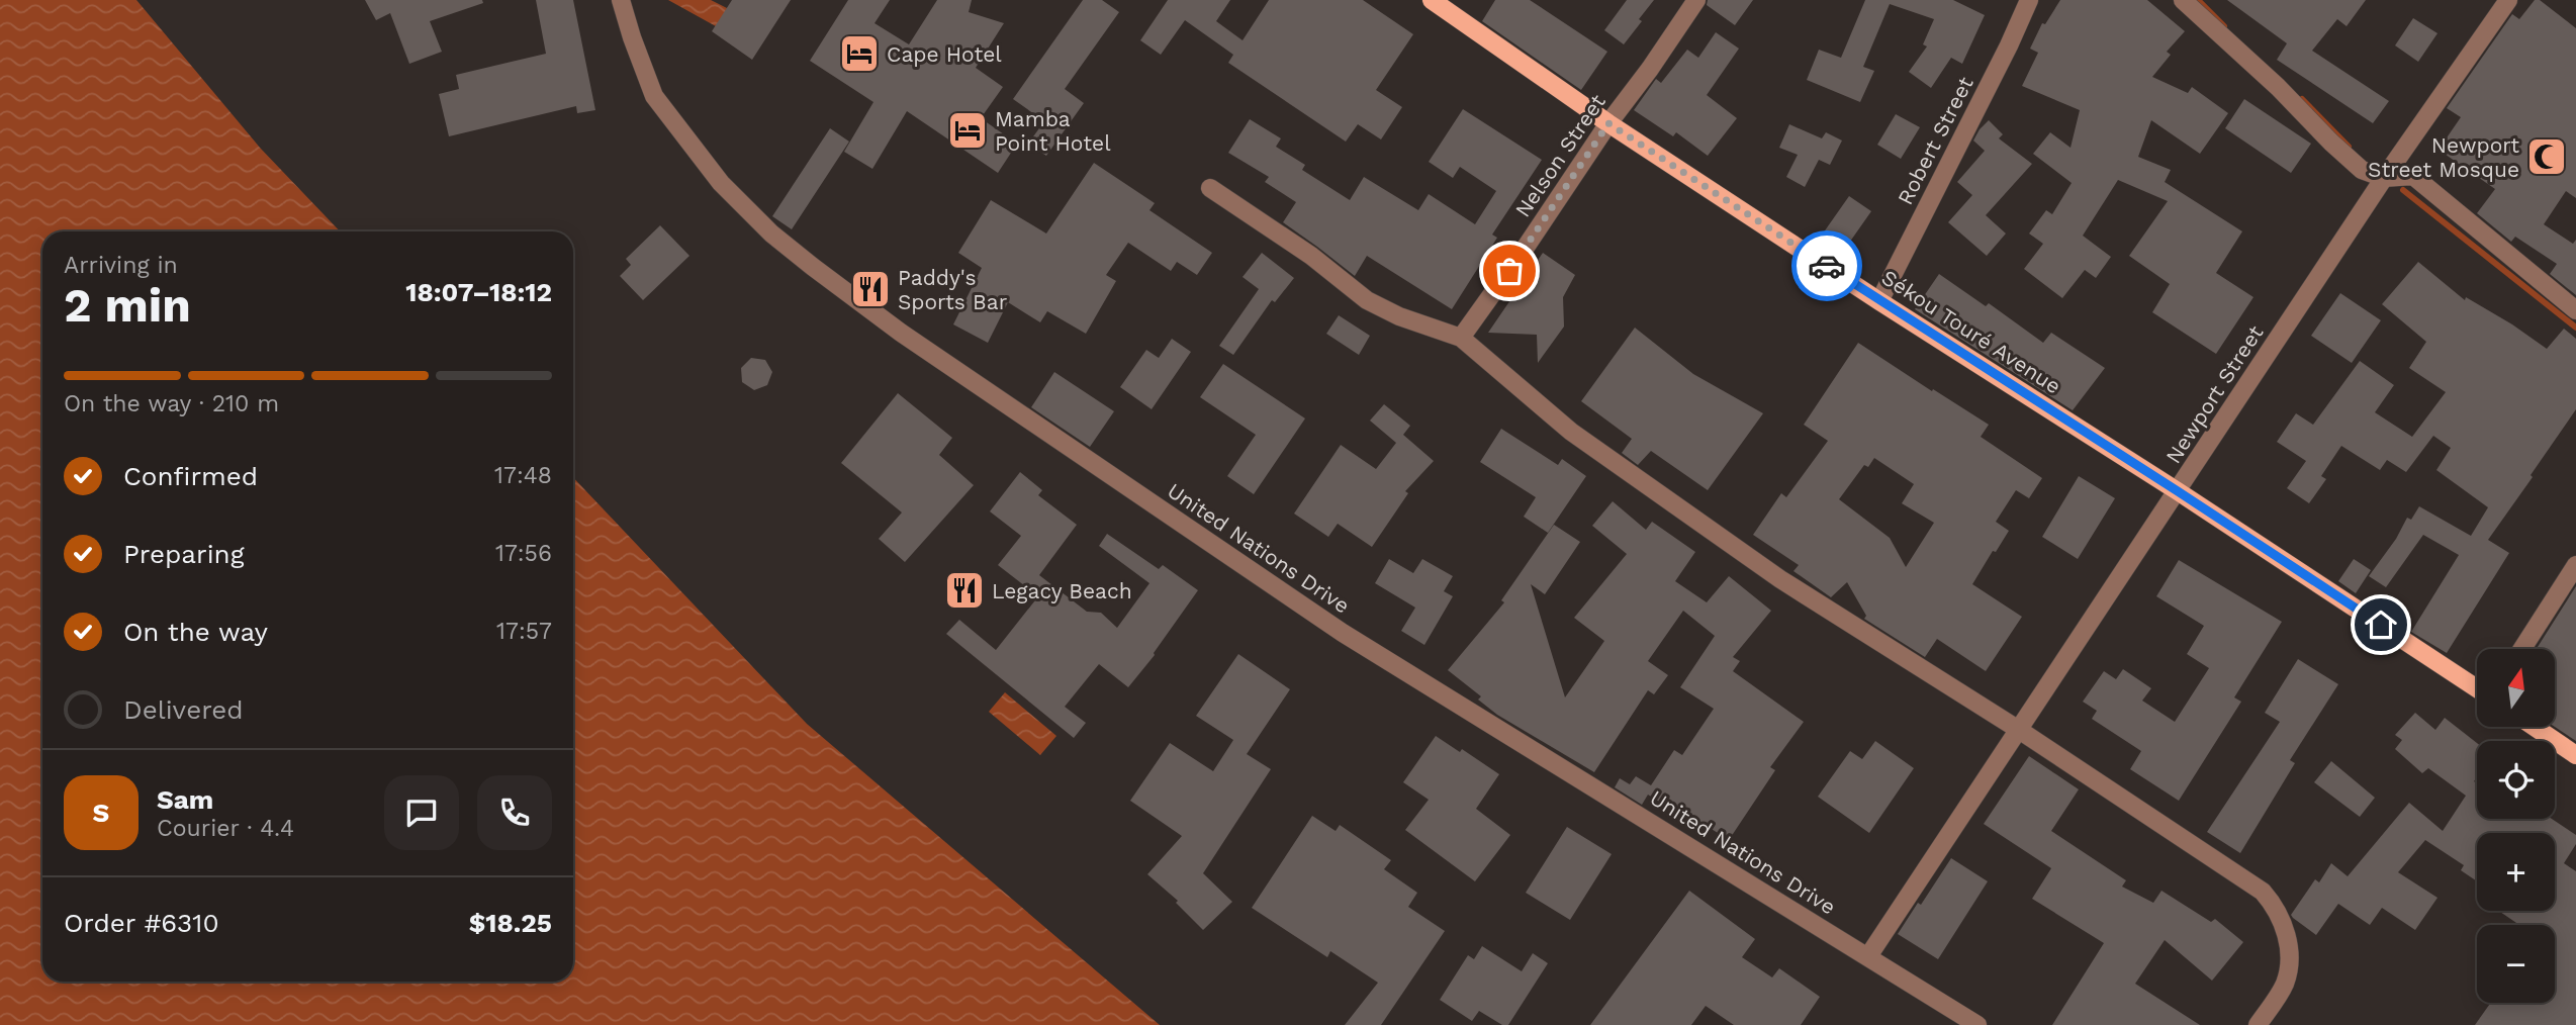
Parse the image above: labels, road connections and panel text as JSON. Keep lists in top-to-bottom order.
{
  "streets": {
    "main road": ["Sékou Touré Avenue"],
    "street": [
      "Robert Street",
      "Nelson Street",
      "Newport Street",
      "United Nations Drive"
    ]
  },
  "crossings": [
    ["Robert Street", "Sékou Touré Avenue"],
    ["Nelson Street", "Sékou Touré Avenue"],
    ["Sékou Touré Avenue", "Newport Street"],
    ["Newport Street", "United Nations Drive"]
  ],
  "places": {
    "hotel": ["Cape Hotel", "Mamba Point Hotel"],
    "mosque": ["Newport Street Mosque"],
    "restaurant": ["Paddy's Sports Bar", "Legacy Beach"]
  },
  "north": "top",
  "page": {
    "heading": ["2 min", "Arriving in", "18:07–18:12"],
    "panel": [
      "Sam",
      "Courier · 4.4",
      "Order #6310",
      "$18.25"
    ],
    "bar": "On the way · 210 m",
    "list": [
      ["Confirmed", "17:48"],
      ["Preparing", "17:56"],
      ["On the way", "17:57"],
      "Delivered"
    ],
    "map_buttons": ["+", "−"],
    "round": "S"
  }
}
